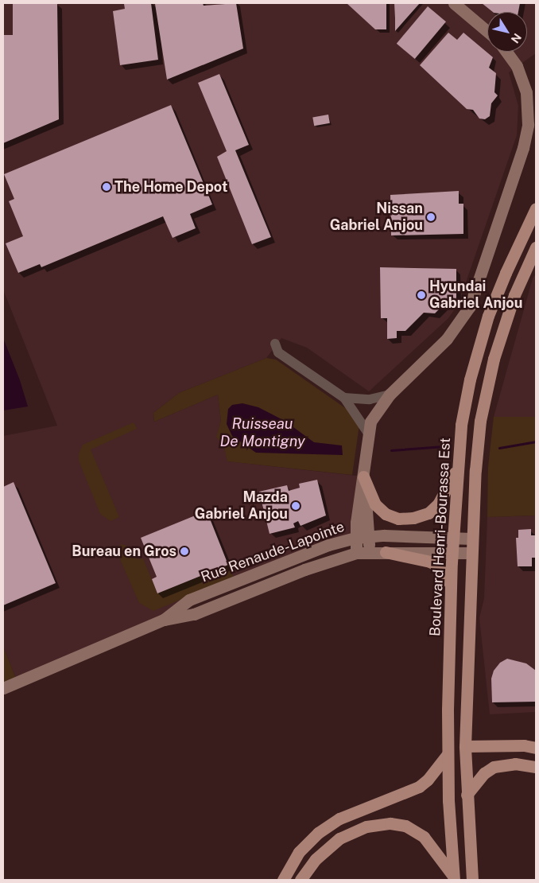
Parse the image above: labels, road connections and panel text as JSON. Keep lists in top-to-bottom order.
{
  "streets": {
    "main road": ["Boulevard Henri-Bourassa Est"],
    "street": ["Rue Renaude-Lapointe"]
  },
  "crossings": [
    ["Boulevard Henri-Bourassa Est", "Rue Renaude-Lapointe"]
  ],
  "water": ["Ruisseau De Montigny"],
  "places": [
    "The Home Depot",
    "Nissan Gabriel Anjou",
    "Hyundai Gabriel Anjou",
    "Mazda Gabriel Anjou",
    "Bureau en Gros"
  ],
  "north": "bottom right"
}
